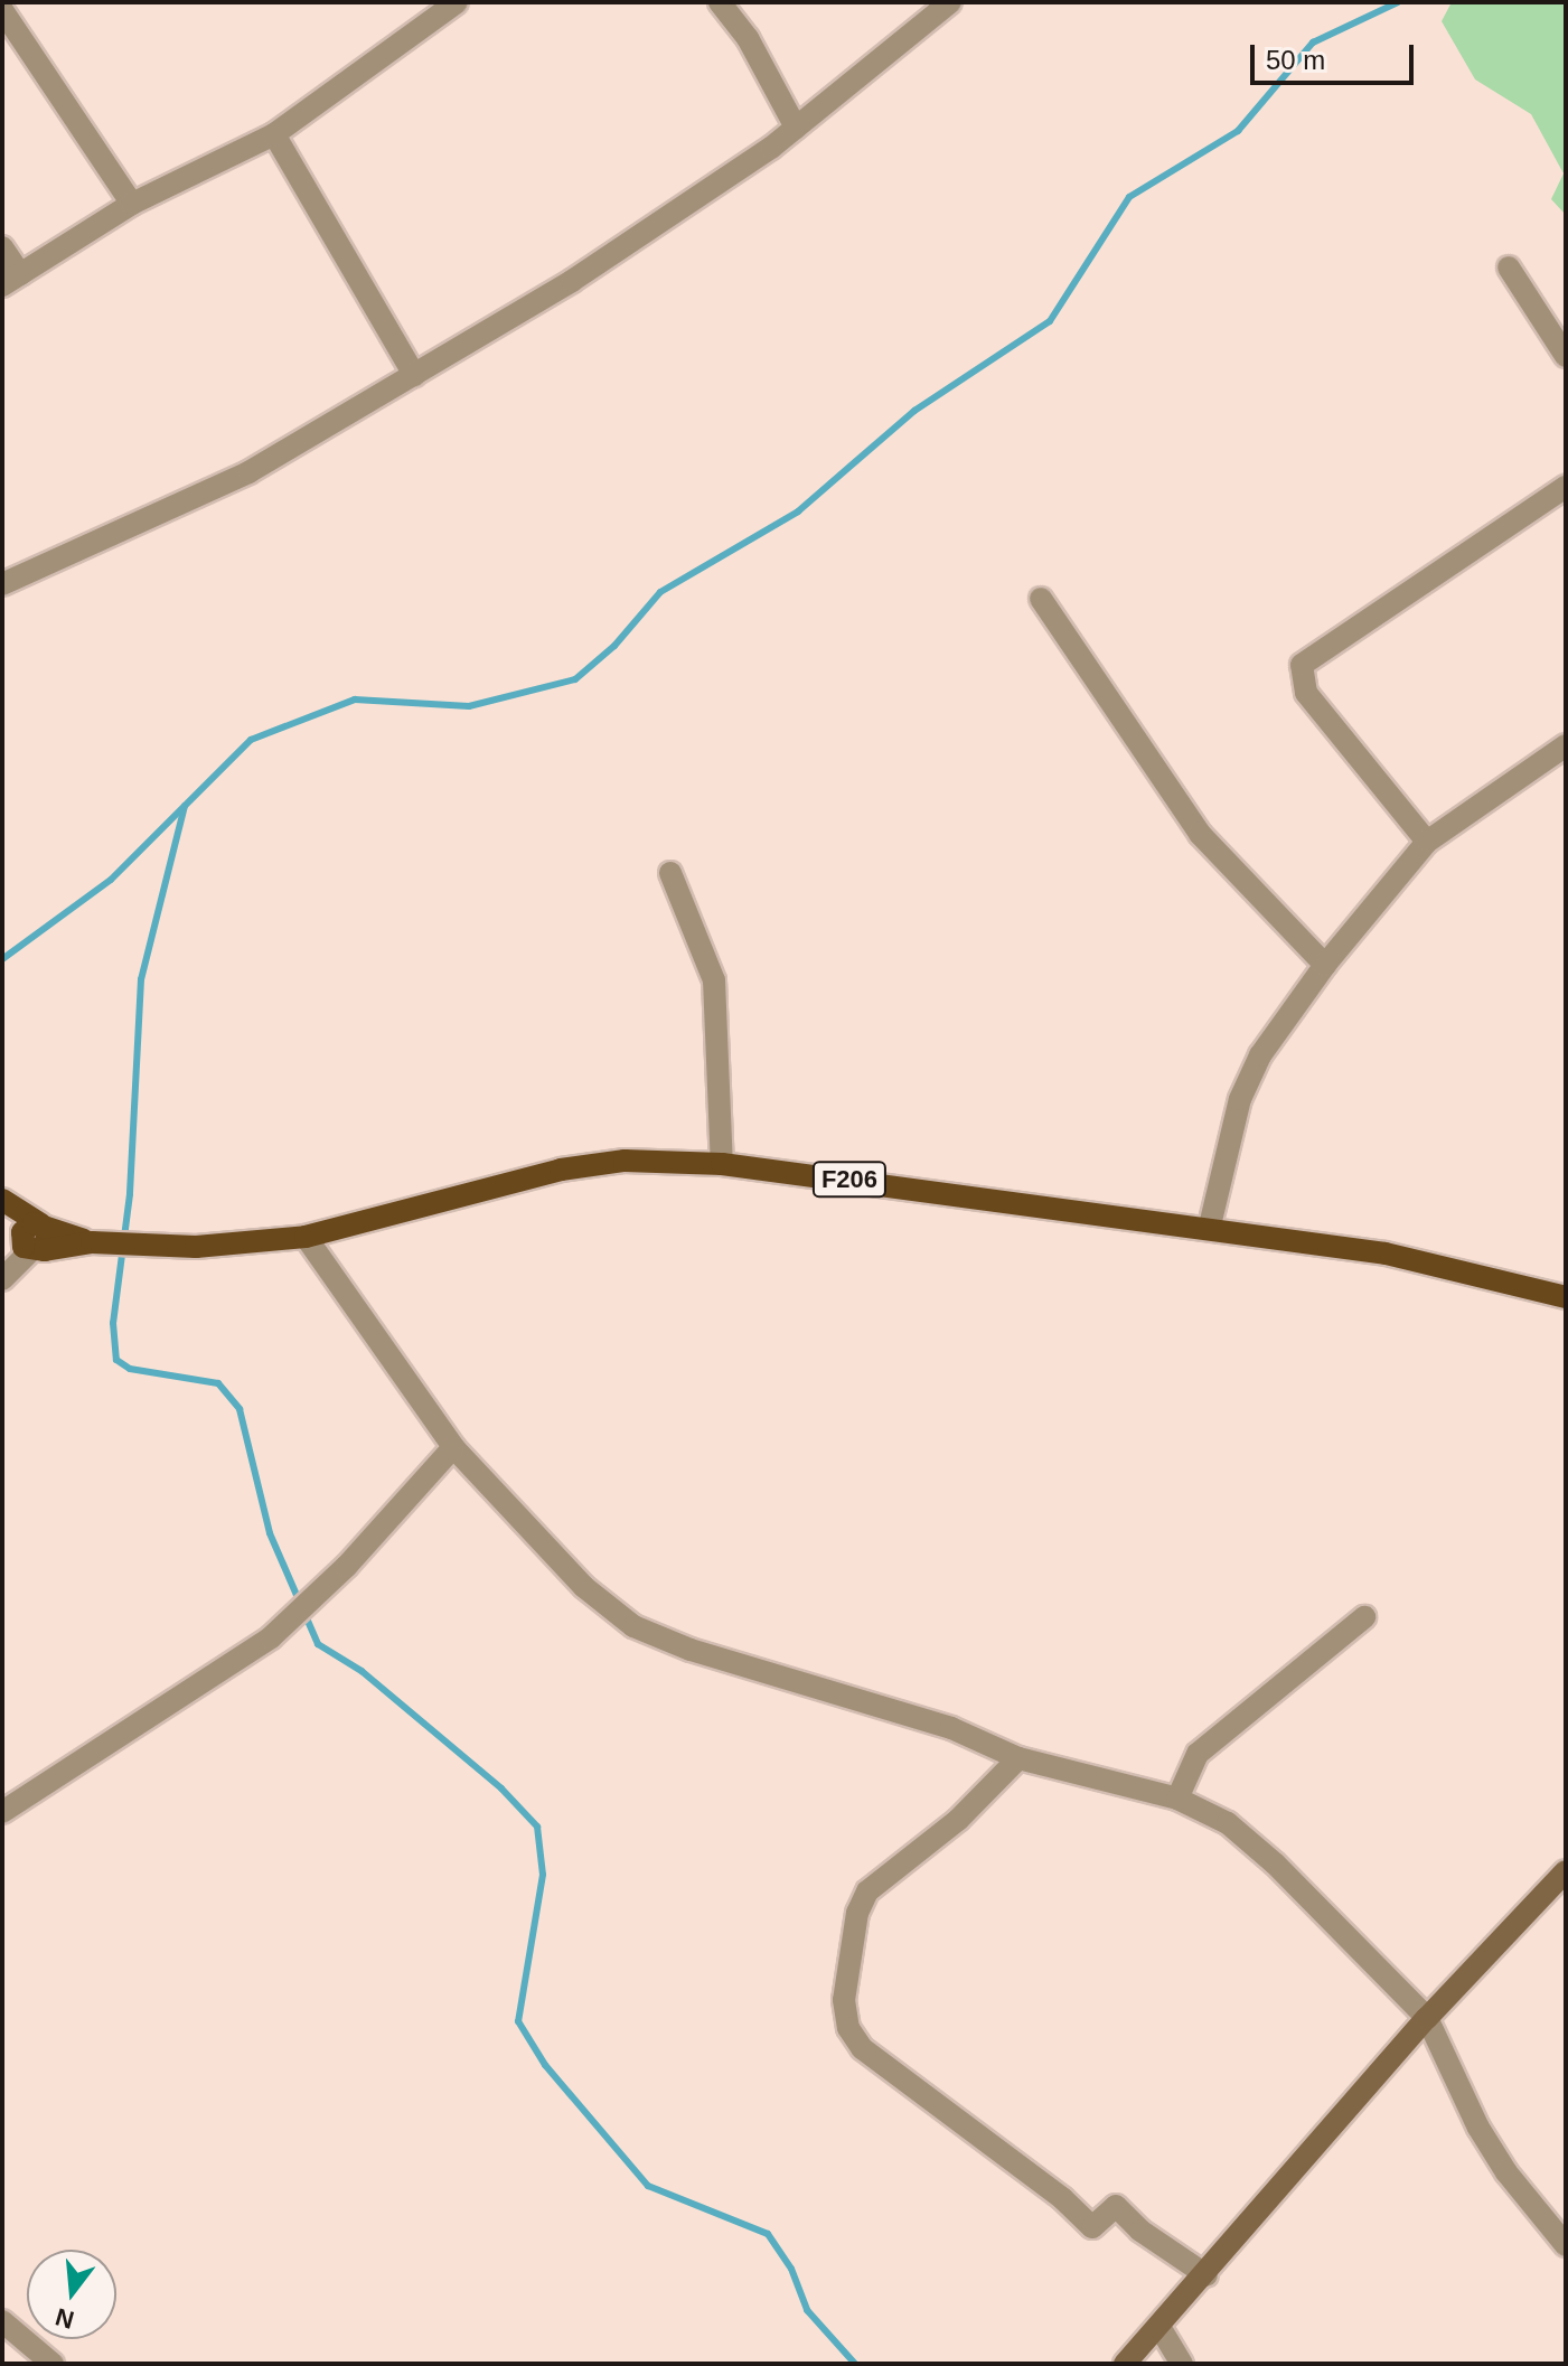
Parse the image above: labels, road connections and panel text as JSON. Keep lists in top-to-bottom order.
{
  "streets": {
    "main road": ["F206"]
  },
  "scale_bar": "50 m",
  "north": "bottom"
}
